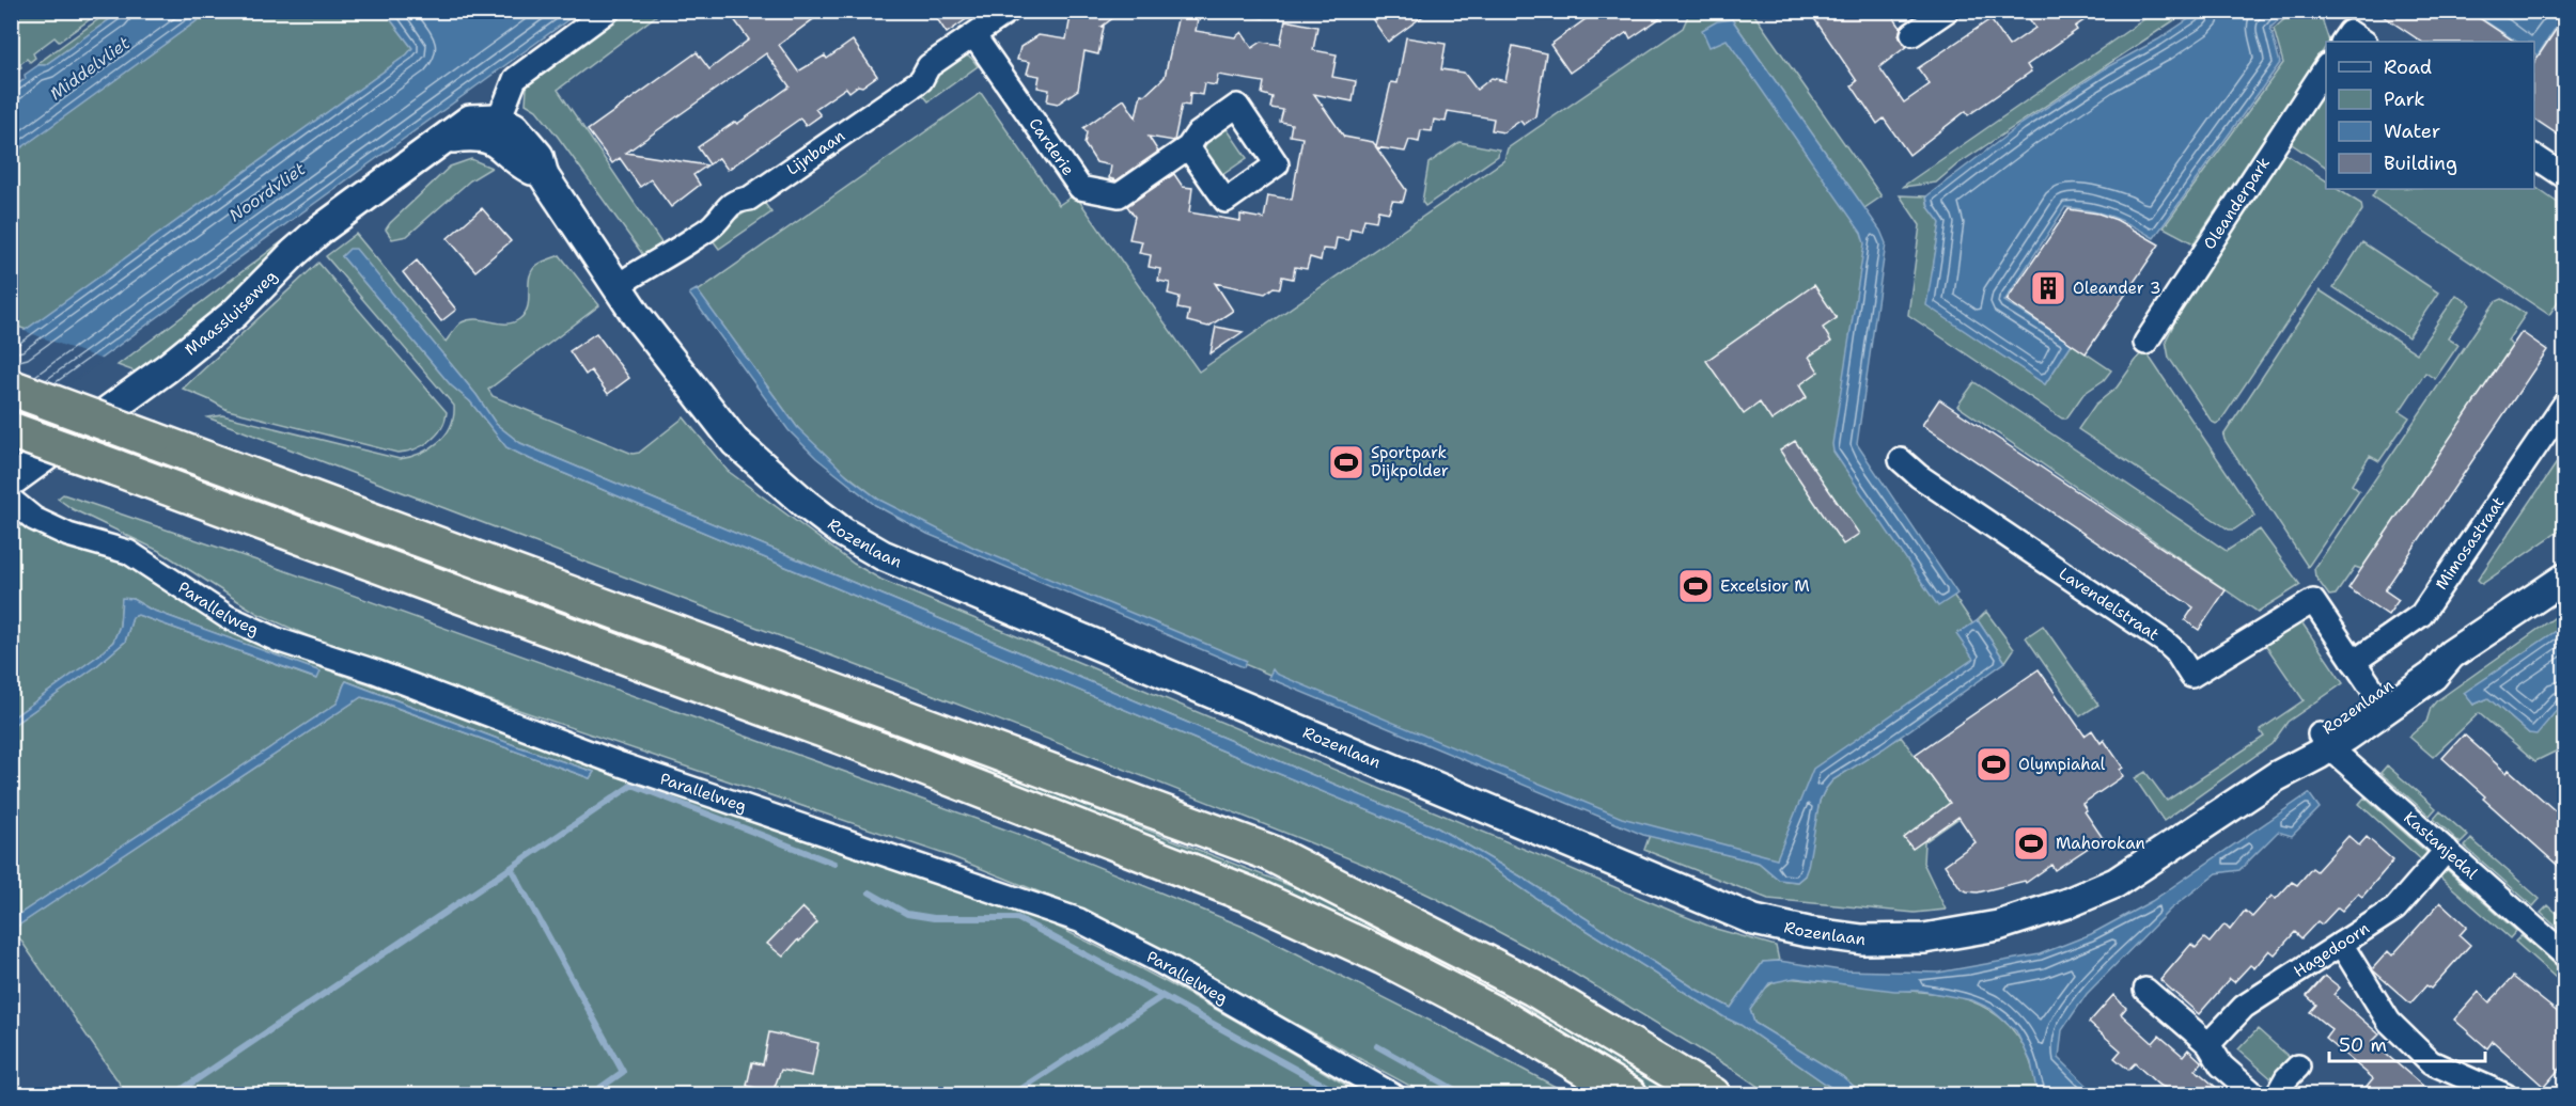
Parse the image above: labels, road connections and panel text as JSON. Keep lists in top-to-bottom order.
{
  "streets": {
    "street": [
      "Carderie",
      "Lijnbaan",
      "Oleanderpark",
      "Maassluiseweg",
      "Rozenlaan",
      "Mimosastraat",
      "Lavendelstraat",
      "Parallelweg",
      "Kastanjedal",
      "Hagedoorn"
    ]
  },
  "crossings": [
    ["Carderie", "Lijnbaan"],
    ["Lijnbaan", "Rozenlaan"],
    ["Maassluiseweg", "Rozenlaan"],
    ["Rozenlaan", "Kastanjedal"],
    ["Mimosastraat", "Lavendelstraat"],
    ["Kastanjedal", "Hagedoorn"]
  ],
  "water": ["Middelvliet", "Noordvliet"],
  "places": {
    "building": ["Oleander 3"],
    "sports": [
      "Sportpark Dijkpolder",
      "Excelsior M",
      "Olympiahal",
      "Mahorokan"
    ]
  },
  "legend": [
    "Road",
    "Park",
    "Water",
    "Building"
  ],
  "scale_bar": "50 m"
}
